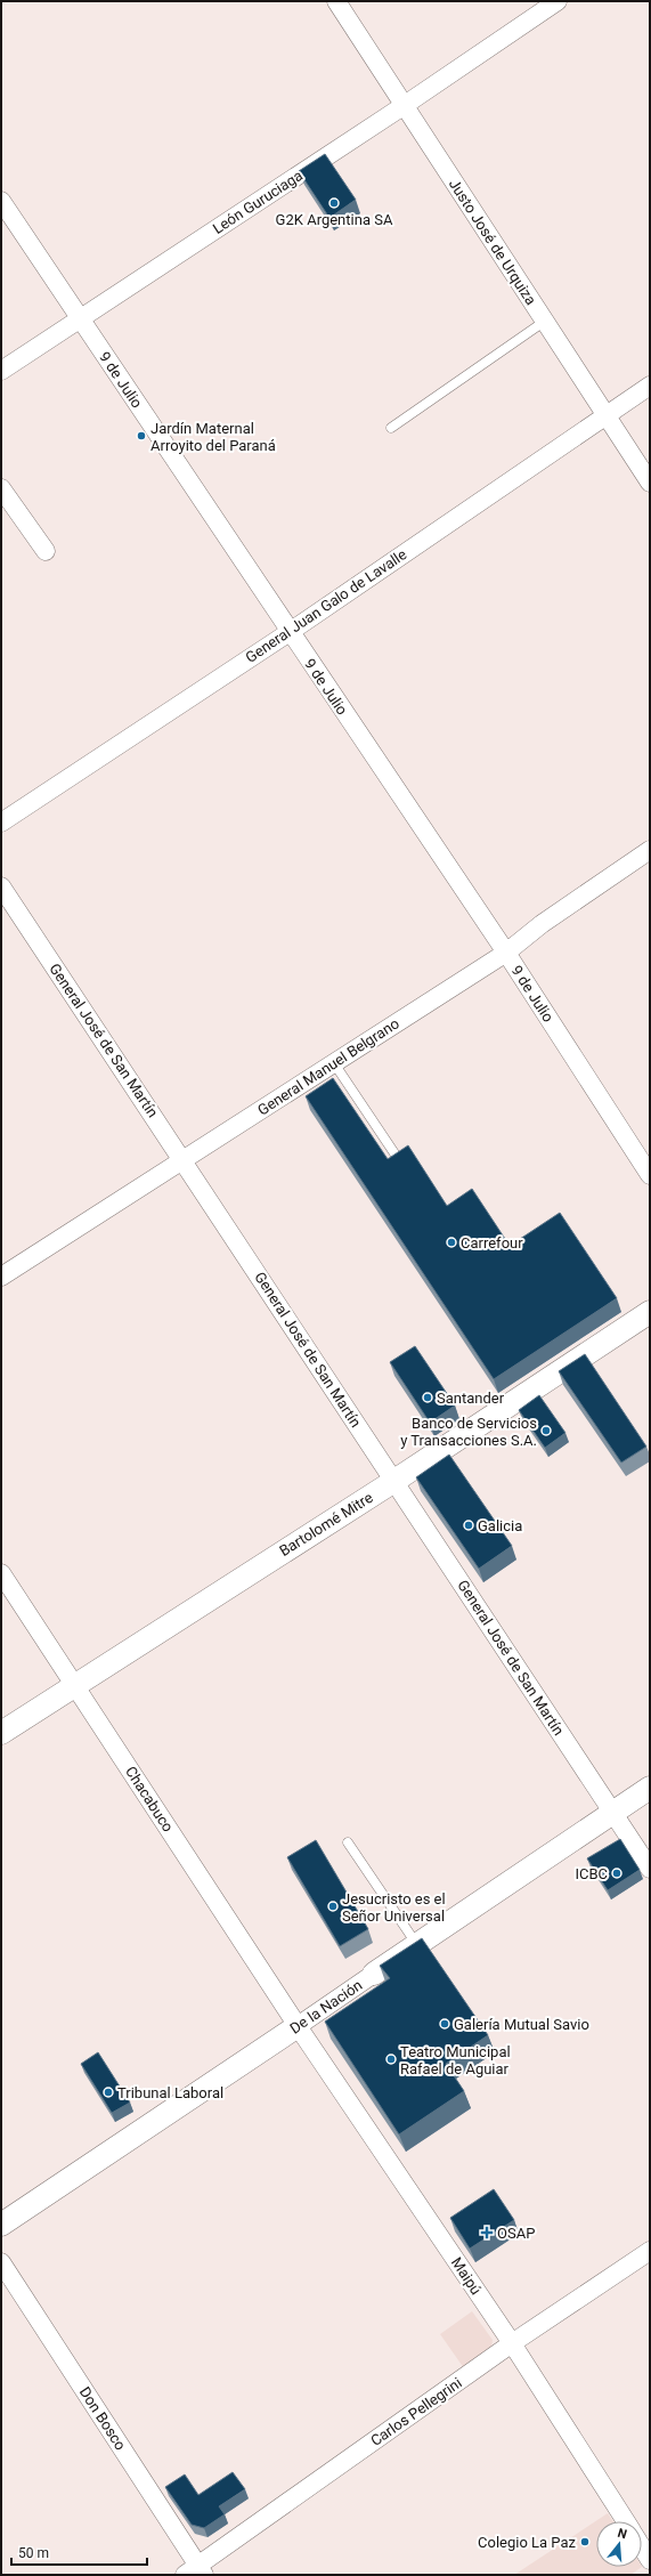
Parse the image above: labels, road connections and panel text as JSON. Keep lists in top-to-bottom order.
{
  "streets": {
    "street": [
      "León Guruciaga",
      "Justo José de Urquiza",
      "9 de Julio",
      "General Juan Galo de Lavalle",
      "General José de San Martín",
      "General Manuel Belgrano",
      "Bartolomé Mitre",
      "Chacabuco",
      "De la Nación",
      "Maipú",
      "Carlos Pellegrini",
      "Don Bosco"
    ]
  },
  "crossings": [
    ["León Guruciaga", "Justo José de Urquiza"],
    ["León Guruciaga", "9 de Julio"],
    ["Justo José de Urquiza", "General Juan Galo de Lavalle"],
    ["9 de Julio", "General Juan Galo de Lavalle"],
    ["9 de Julio", "General Manuel Belgrano"],
    ["General José de San Martín", "General Manuel Belgrano"],
    ["General José de San Martín", "Bartolomé Mitre"],
    ["General José de San Martín", "De la Nación"],
    ["Bartolomé Mitre", "Chacabuco"],
    ["Chacabuco", "De la Nación"],
    ["Chacabuco", "Maipú"],
    ["De la Nación", "Maipú"],
    ["Maipú", "Carlos Pellegrini"],
    ["Carlos Pellegrini", "Don Bosco"]
  ],
  "places": {
    "other": [
      "G2K Argentina SA",
      "Jardín Maternal Arroyito del Paraná",
      "Carrefour",
      "Santander",
      "Banco de Servicios y Transacciones S.A.",
      "Galicia",
      "ICBC",
      "Jesucristo es el Señor Universal",
      "Galería Mutual Savio",
      "Teatro Municipal Rafael de Aguiar",
      "Tribunal Laboral",
      "Colegio La Paz"
    ],
    "health": ["OSAP"]
  },
  "scale_bar": "50 m",
  "north": "top"
}
